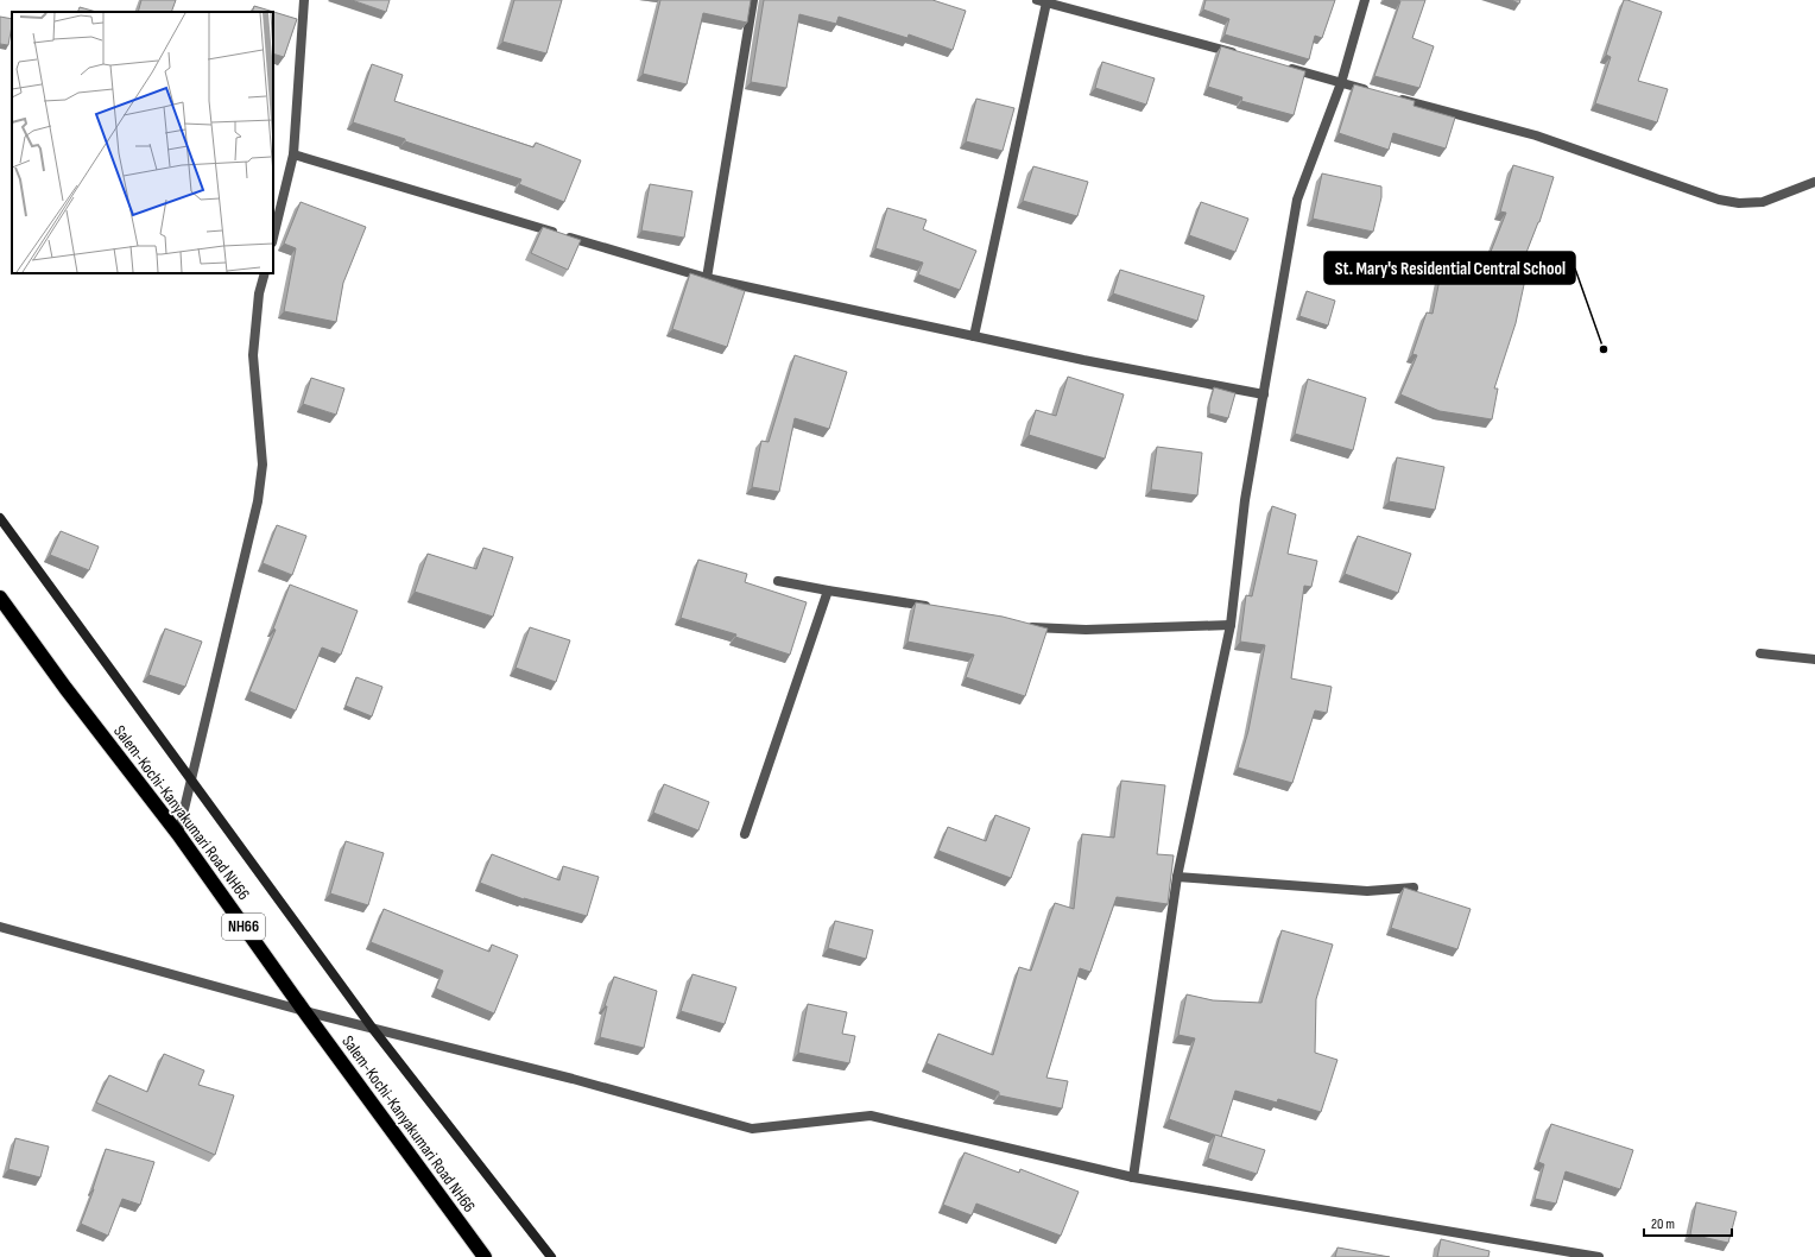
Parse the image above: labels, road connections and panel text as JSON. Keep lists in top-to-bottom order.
{
  "streets": {
    "highway": ["Salem-Kochi-Kanyakumari Road NH66", "NH66"]
  },
  "places": ["St. Mary's Residential Central School"],
  "scale_bar": "20 m"
}
